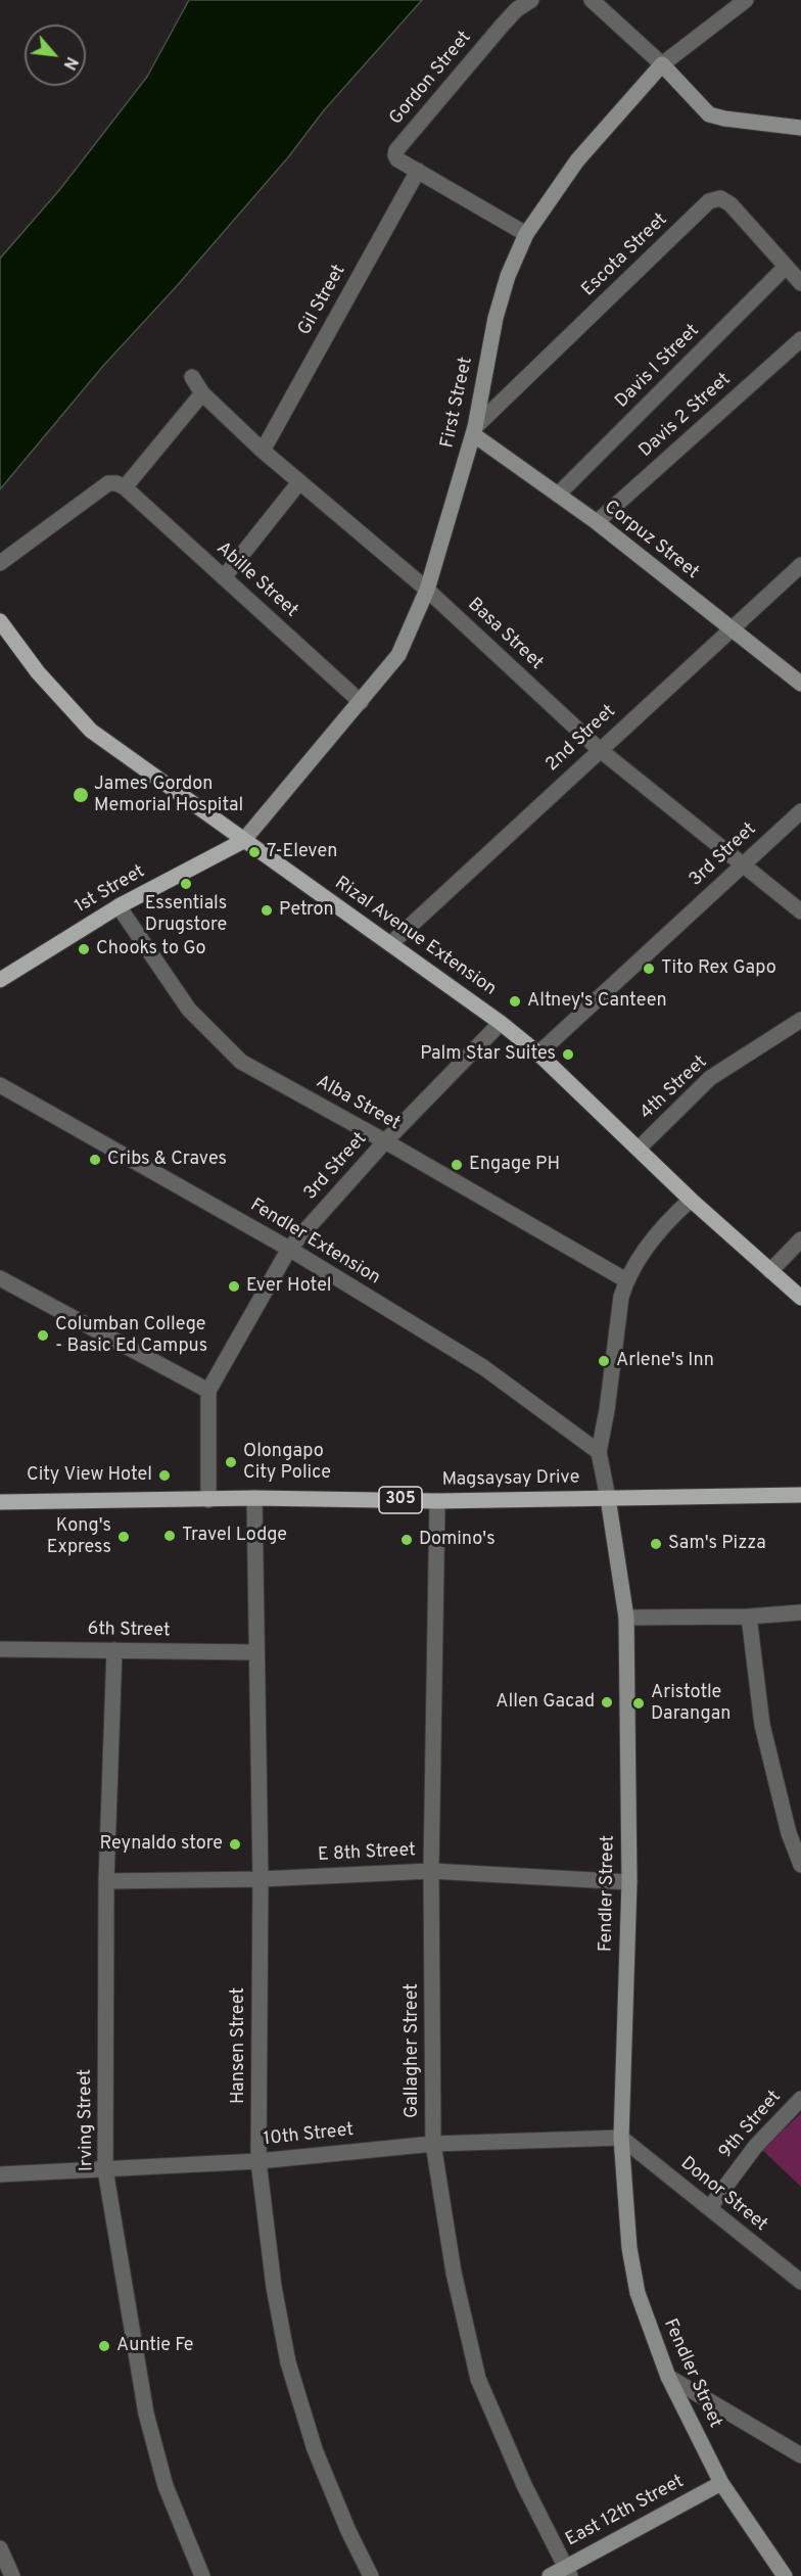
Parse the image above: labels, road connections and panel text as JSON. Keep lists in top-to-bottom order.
{
  "streets": {
    "main road": [
      "1st Street",
      "Rizal Avenue Extension",
      "Magsaysay Drive",
      "305"
    ],
    "street": [
      "Gordon Street",
      "Escota Street",
      "Gil Street",
      "Davis I Street",
      "First Street",
      "Davis 2 Street",
      "Corpuz Street",
      "Abille Street",
      "Basa Street",
      "2nd Street",
      "3rd Street",
      "4th Street",
      "Alba Street",
      "Fendler Extension",
      "6th Street",
      "E 8th Street",
      "Fendler Street",
      "Hansen Street",
      "Gallagher Street",
      "Irving Street",
      "9th Street",
      "10th Street",
      "Donor Street",
      "East 12th Street"
    ]
  },
  "crossings": [
    ["Gordon Street", "Gil Street"],
    ["Gordon Street", "First Street"],
    ["Escota Street", "Davis I Street"],
    ["Escota Street", "First Street"],
    ["Escota Street", "Corpuz Street"],
    ["Gil Street", "Basa Street"],
    ["Davis I Street", "Corpuz Street"],
    ["First Street", "Corpuz Street"],
    ["First Street", "Abille Street"],
    ["First Street", "Basa Street"],
    ["First Street", "1st Street"],
    ["First Street", "Rizal Avenue Extension"],
    ["Davis 2 Street", "Corpuz Street"],
    ["Corpuz Street", "2nd Street"],
    ["Basa Street", "2nd Street"],
    ["Basa Street", "3rd Street"],
    ["2nd Street", "Rizal Avenue Extension"],
    ["3rd Street", "Rizal Avenue Extension"],
    ["3rd Street", "Alba Street"],
    ["3rd Street", "Fendler Extension"],
    ["3rd Street", "Magsaysay Drive"],
    ["1st Street", "Rizal Avenue Extension"],
    ["1st Street", "Alba Street"],
    ["Rizal Avenue Extension", "4th Street"],
    ["Rizal Avenue Extension", "Fendler Street"],
    ["Alba Street", "Fendler Street"],
    ["Fendler Extension", "Fendler Street"],
    ["Magsaysay Drive", "Fendler Street"],
    ["Magsaysay Drive", "Hansen Street"],
    ["Magsaysay Drive", "Gallagher Street"],
    ["6th Street", "Hansen Street"],
    ["6th Street", "Irving Street"],
    ["E 8th Street", "Fendler Street"],
    ["E 8th Street", "Hansen Street"],
    ["E 8th Street", "Gallagher Street"],
    ["E 8th Street", "Irving Street"],
    ["Fendler Street", "10th Street"],
    ["Fendler Street", "Donor Street"],
    ["Fendler Street", "East 12th Street"],
    ["Hansen Street", "10th Street"],
    ["Gallagher Street", "10th Street"],
    ["Gallagher Street", "East 12th Street"],
    ["Irving Street", "10th Street"],
    ["9th Street", "Donor Street"],
    ["10th Street", "Donor Street"]
  ],
  "places": [
    "James Gordon Memorial Hospital",
    "7-Eleven",
    "Essentials Drugstore",
    "Petron",
    "Chooks to Go",
    "Tito Rex Gapo",
    "Altney's Canteen",
    "Palm Star Suites",
    "Cribs & Craves",
    "Engage PH",
    "Ever Hotel",
    "Columban College - Basic Ed Campus",
    "Arlene's Inn",
    "Olongapo City Police",
    "City View Hotel",
    "Travel Lodge",
    "Kong's Express",
    "Domino's",
    "Sam's Pizza",
    "Allen Gacad",
    "Aristotle Darangan",
    "Reynaldo store",
    "Auntie Fe"
  ],
  "north": "bottom right"
}
